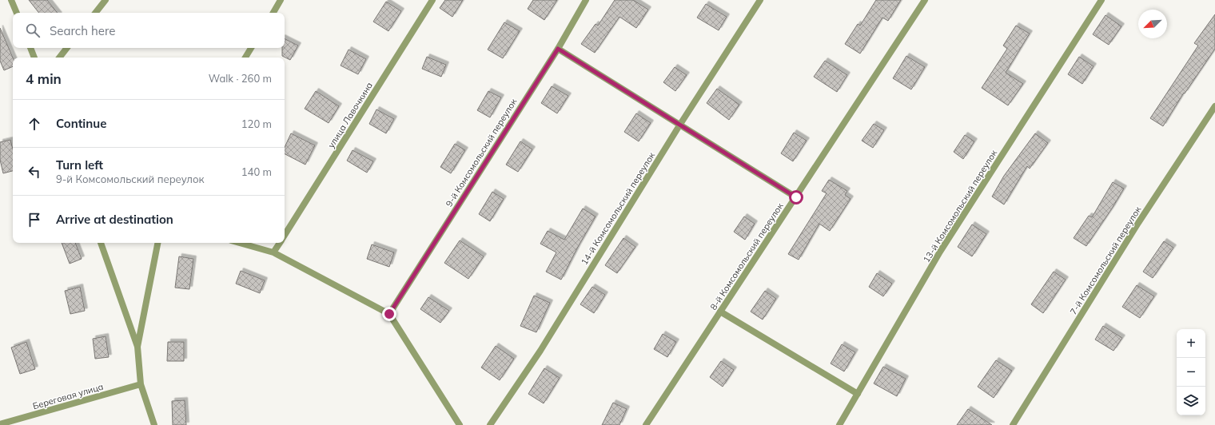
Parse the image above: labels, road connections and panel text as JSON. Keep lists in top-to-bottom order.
{
  "streets": {
    "street": [
      "улица Лавочкина",
      "9-й Комсомольский переулок",
      "13-й Комсомольский переулок",
      "14-й Комсомольский переулок",
      "8-й Комсомольский переулок",
      "7-й Комсомольский переулок",
      "Береговая улица"
    ]
  },
  "north": "bottom left",
  "page": {
    "search": "Search here",
    "heading": ["4 min", "Walk · 260 m"],
    "list": [
      ["Continue", "120 m"],
      ["Turn left", "9-й Комсомольский переулок", "140 m"],
      "Arrive at destination"
    ],
    "map_buttons": ["+", "−"]
  }
}
